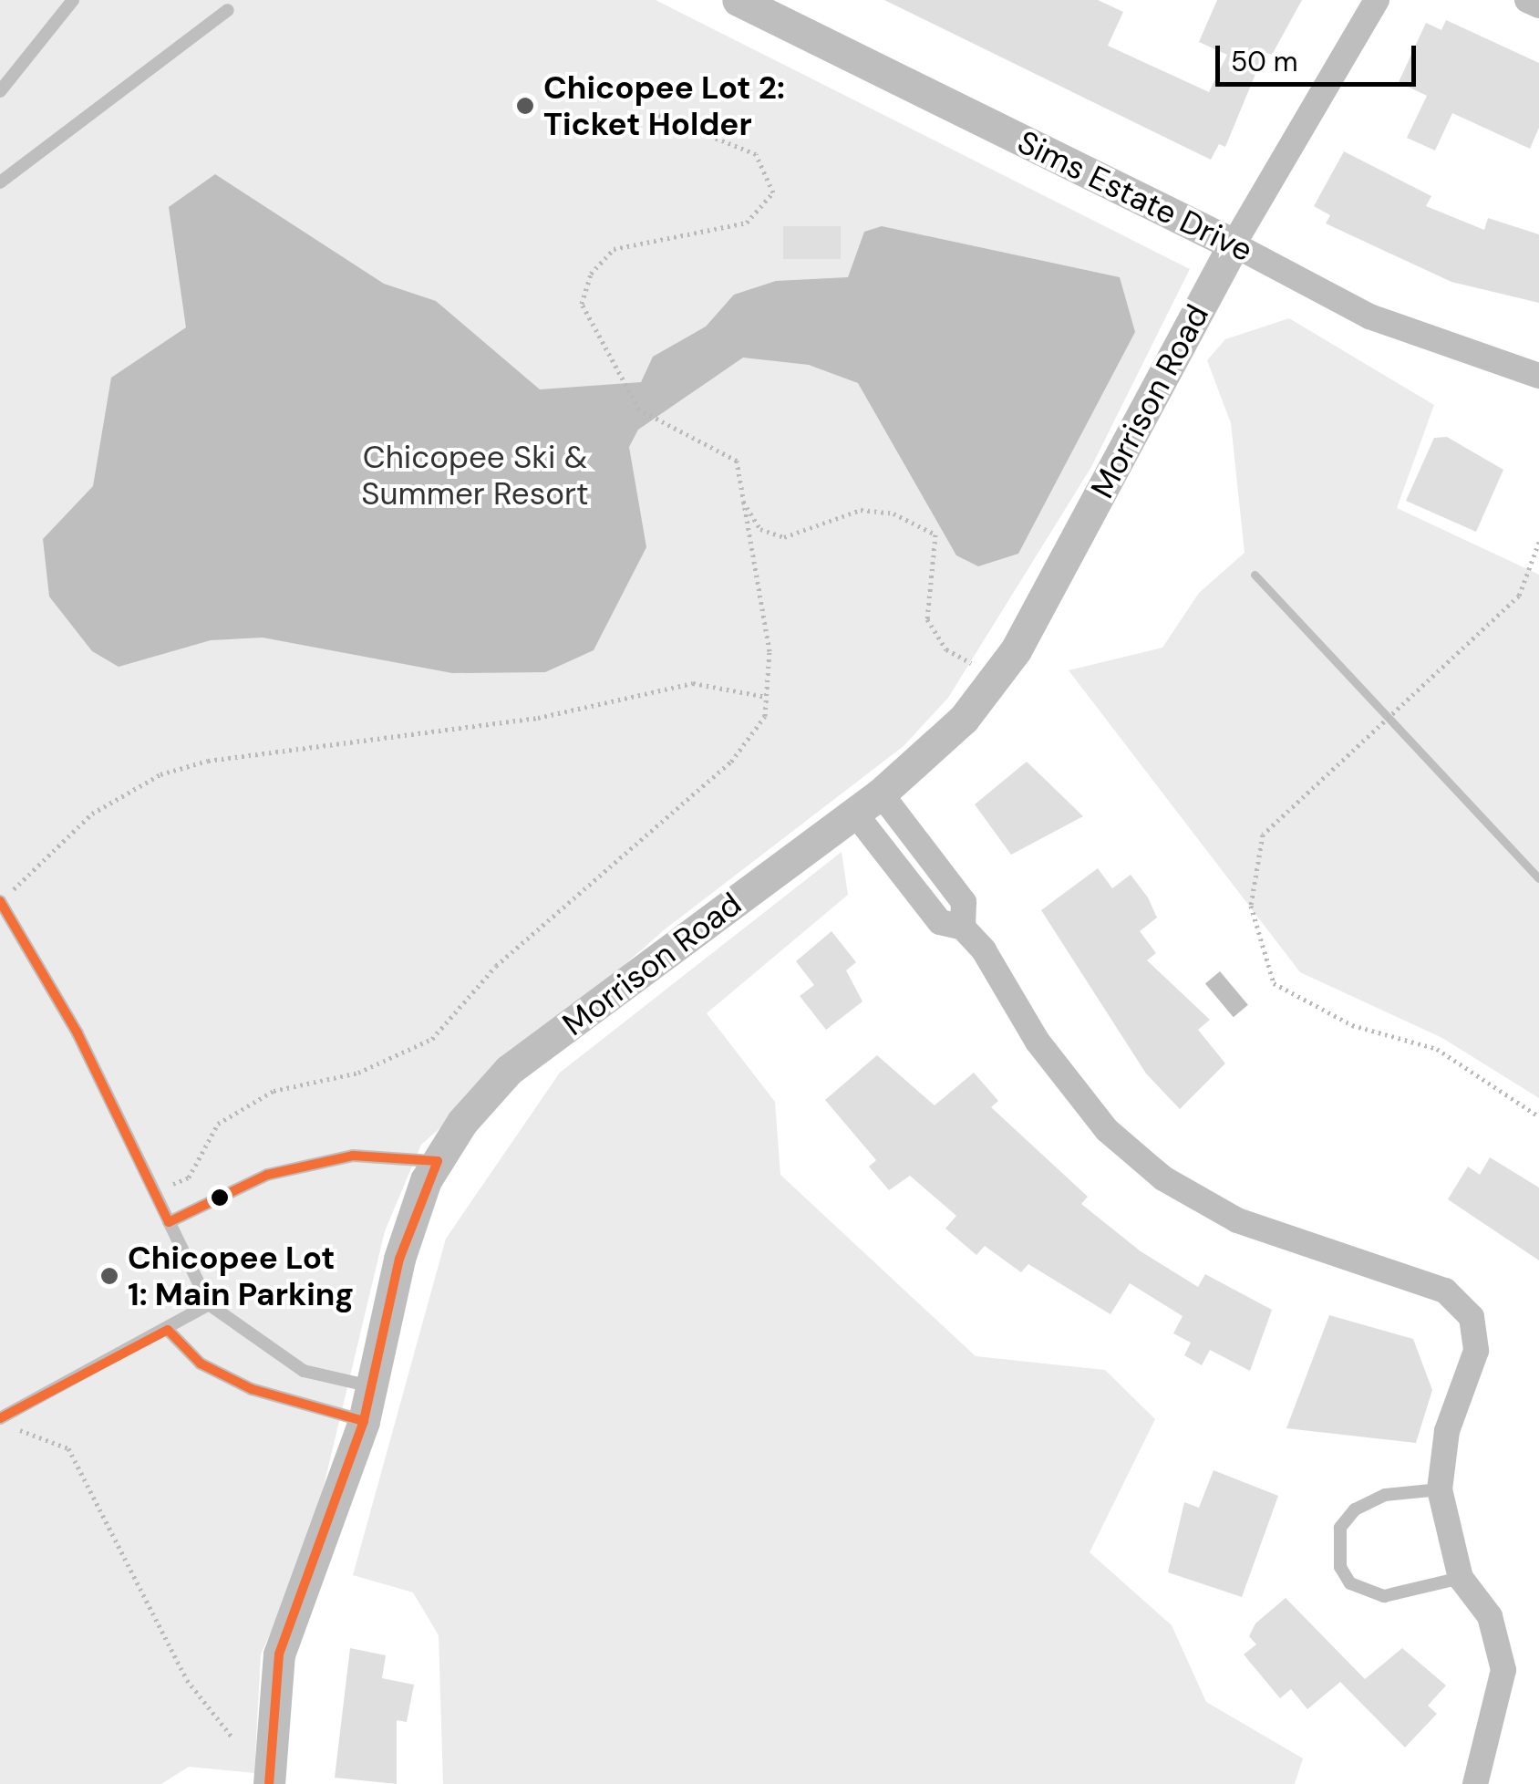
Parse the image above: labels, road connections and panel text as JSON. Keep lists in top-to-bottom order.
{
  "streets": {
    "street": ["Sims Estate Drive", "Morrison Road"]
  },
  "crossings": [
    ["Sims Estate Drive", "Morrison Road"]
  ],
  "parks": ["Chicopee Ski & Summer Resort"],
  "places": ["Chicopee Lot 2: Ticket Holder", "Chicopee Lot 1: Main Parking"],
  "scale_bar": "50 m"
}
